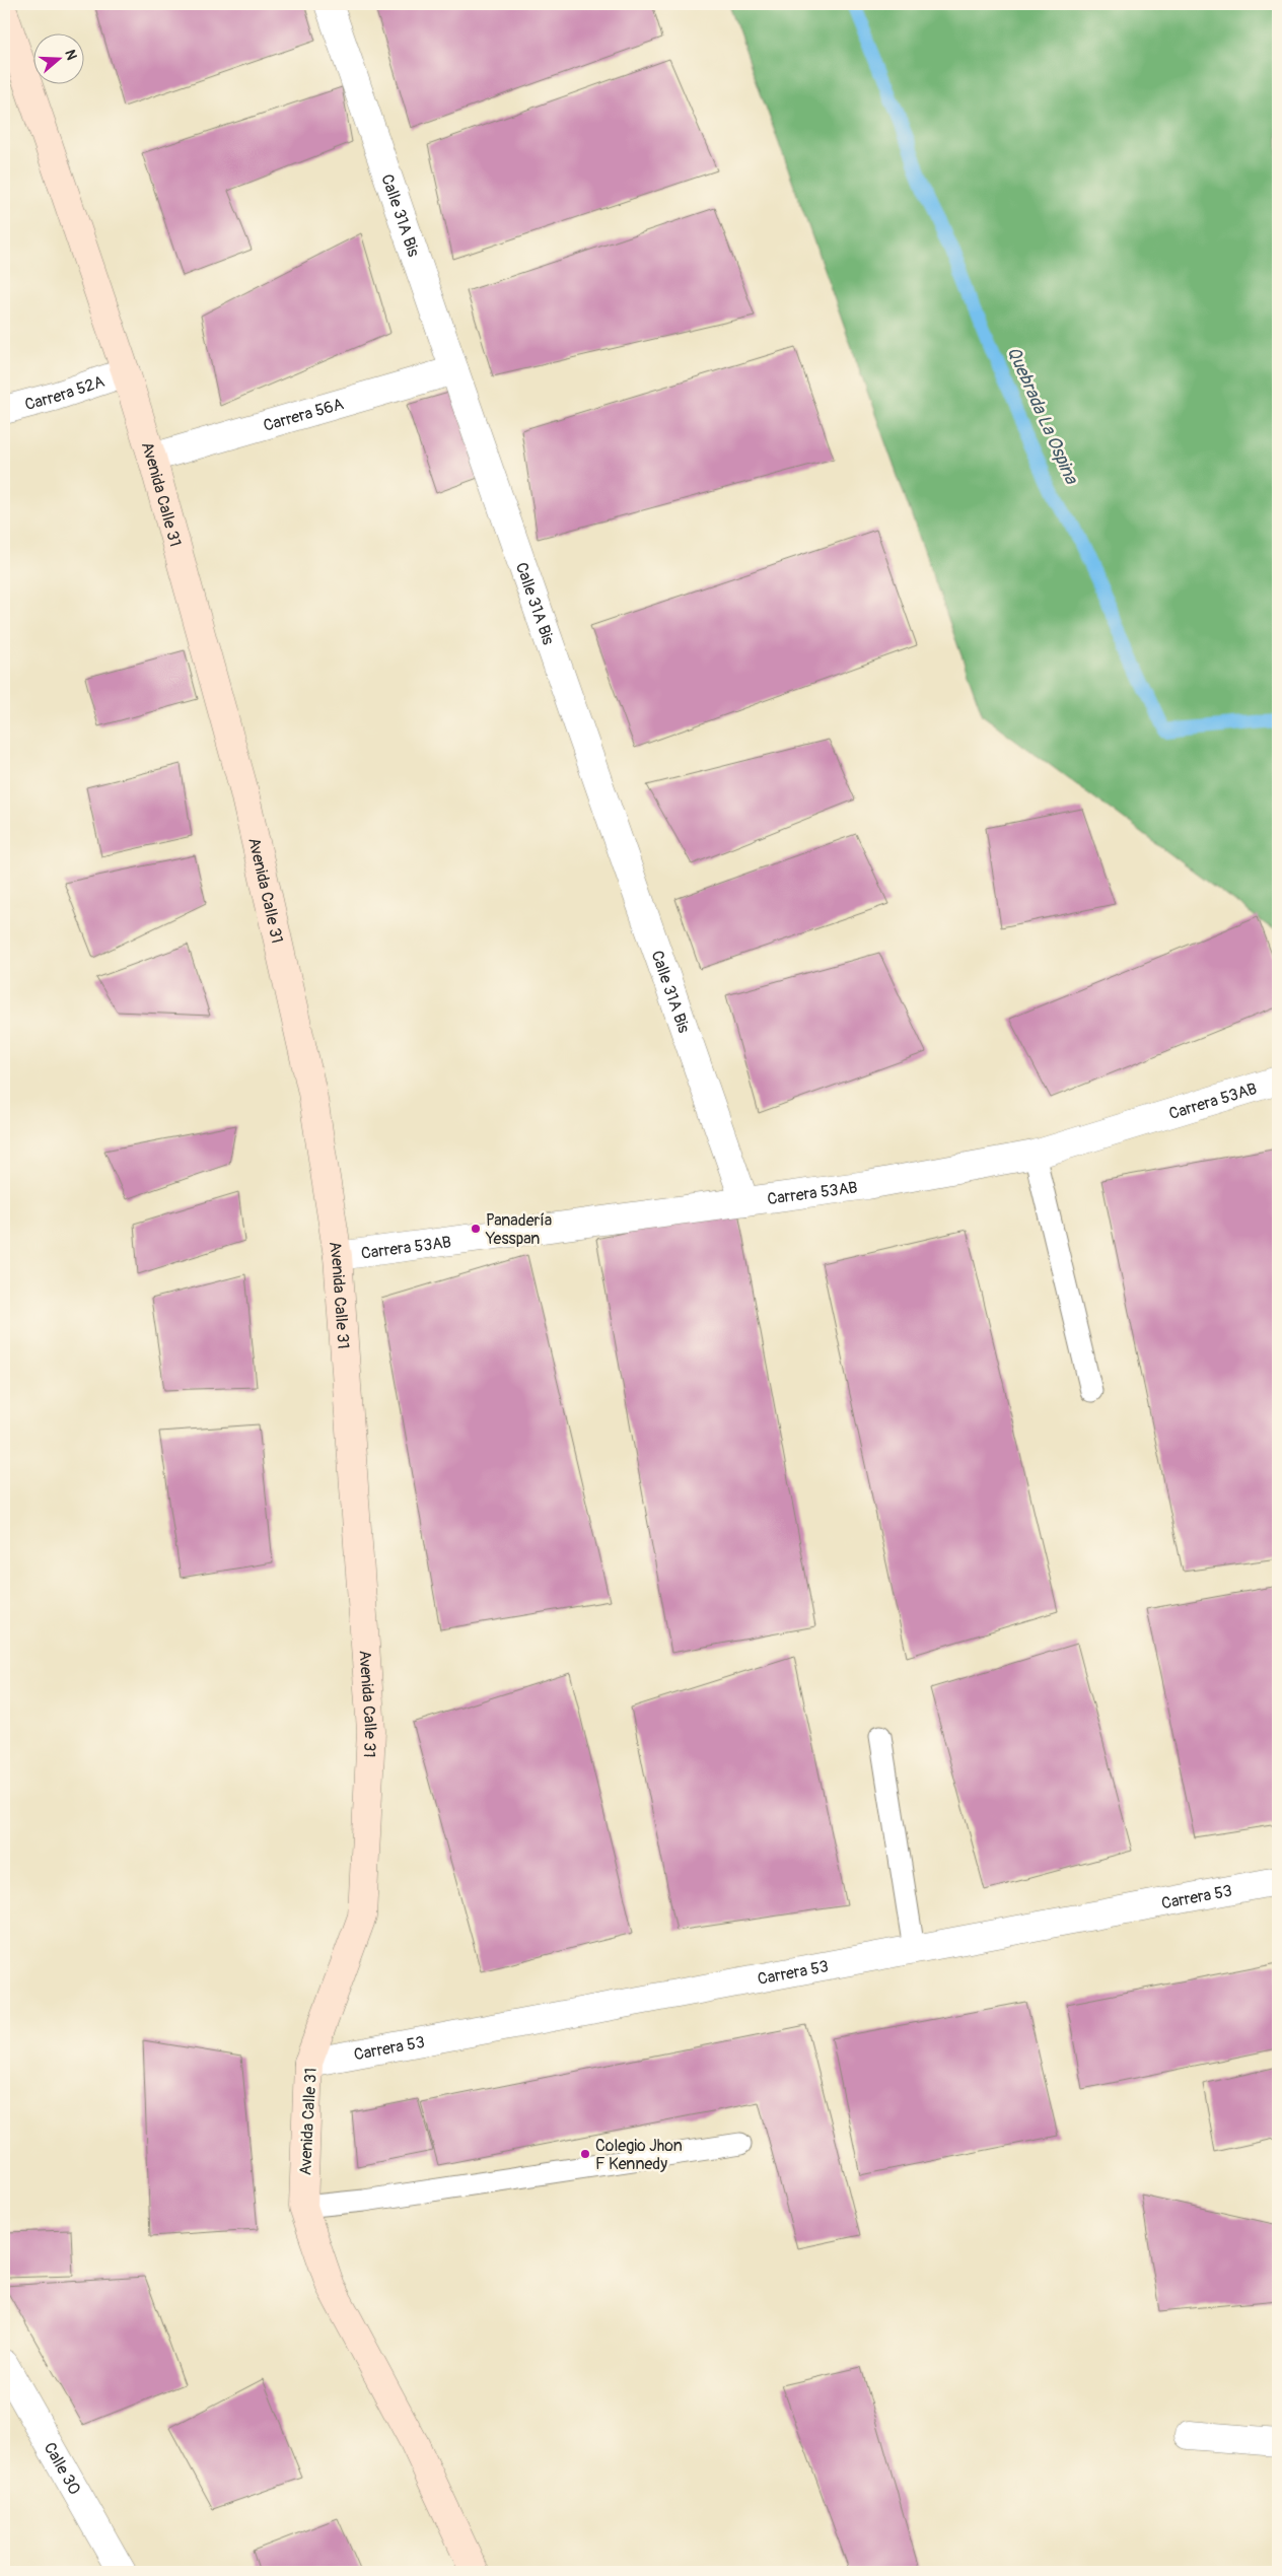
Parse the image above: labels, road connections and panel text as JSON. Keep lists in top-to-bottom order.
{
  "streets": {
    "street": [
      "Calle 31A Bis",
      "Carrera 52A",
      "Carrera 56A",
      "Avenida Calle 31",
      "Carrera 53AB",
      "Carrera 53",
      "Calle 30"
    ]
  },
  "crossings": [
    ["Calle 31A Bis", "Carrera 56A"],
    ["Calle 31A Bis", "Carrera 53AB"],
    ["Carrera 52A", "Avenida Calle 31"],
    ["Carrera 56A", "Avenida Calle 31"],
    ["Avenida Calle 31", "Carrera 53AB"],
    ["Avenida Calle 31", "Carrera 53"]
  ],
  "water": ["Quebrada La Ospina"],
  "places": ["Panadería Yesspan", "Colegio Jhon F Kennedy"],
  "north": "right"
}
